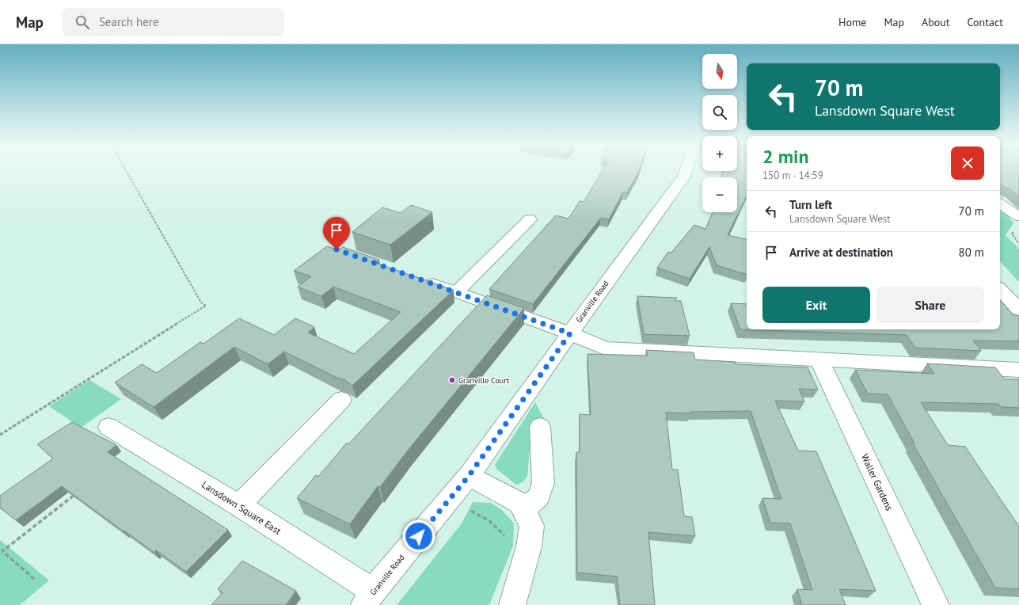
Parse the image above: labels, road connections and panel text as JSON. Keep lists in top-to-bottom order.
{
  "streets": {
    "street": ["Granville Road", "Waller Gardens", "Lansdown Square East"]
  },
  "crossings": [
    ["Granville Road", "Lansdown Square East"]
  ],
  "places": ["Granville Court"],
  "north": "bottom",
  "page": {
    "header": "Map",
    "search": "Search here",
    "nav": [
      "Home",
      "Map",
      "About",
      "Contact"
    ],
    "map_buttons": ["+", "−"],
    "turn": ["70 m", "Lansdown Square West"],
    "heading": ["2 min", "150 m · 14:59"],
    "list": [
      {
        "name": "Turn left",
        "note": "Lansdown Square West",
        "value": "70 m"
      },
      {
        "name": "Arrive at destination",
        "value": "80 m"
      }
    ],
    "buttons": ["Exit", "Share"]
  }
}
